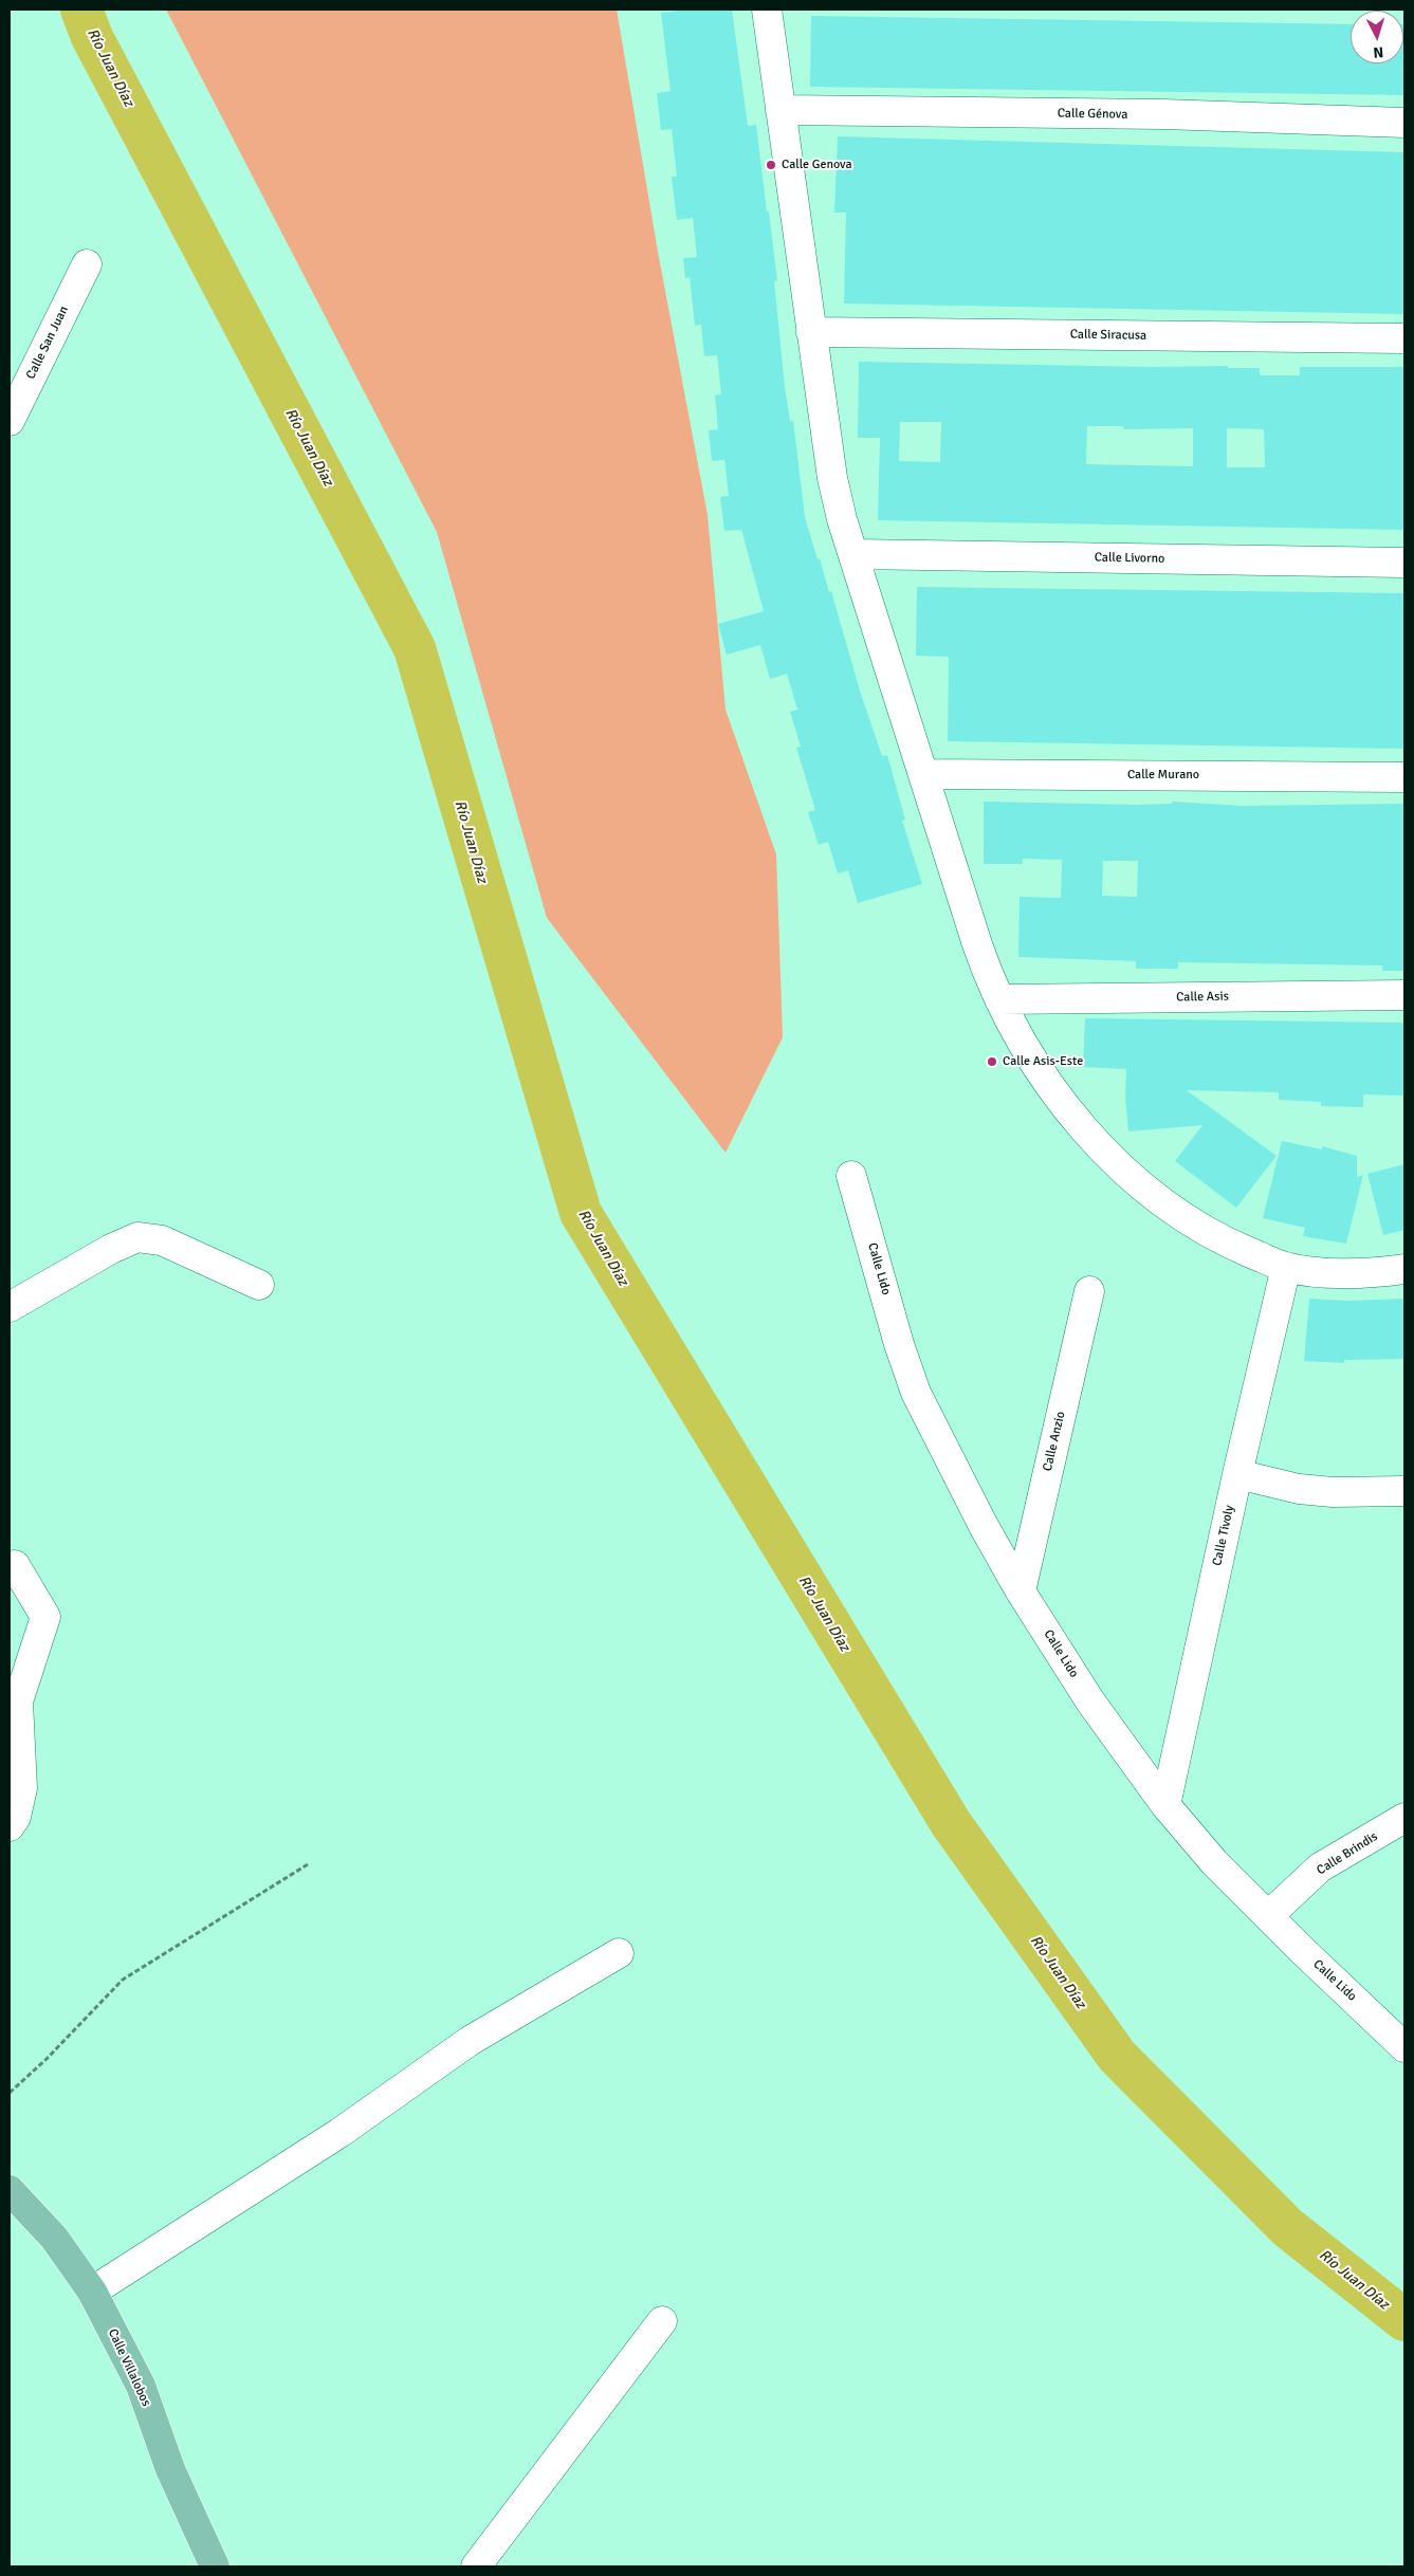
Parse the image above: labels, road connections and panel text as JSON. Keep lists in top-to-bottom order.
{
  "streets": {
    "main road": ["Calle Villalobos"],
    "street": [
      "Calle Génova",
      "Calle Siracusa",
      "Calle San Juan",
      "Calle Livorno",
      "Calle Murano",
      "Calle Asis",
      "Calle Lido",
      "Calle Anzio",
      "Calle Tivoly",
      "Calle Brindis"
    ]
  },
  "crossings": [
    ["Calle Lido", "Calle Anzio"],
    ["Calle Lido", "Calle Tivoly"],
    ["Calle Lido", "Calle Brindis"]
  ],
  "water": ["Río Juan Díaz"],
  "places": ["Calle Genova", "Calle Asis-Este"],
  "north": "bottom"
}
